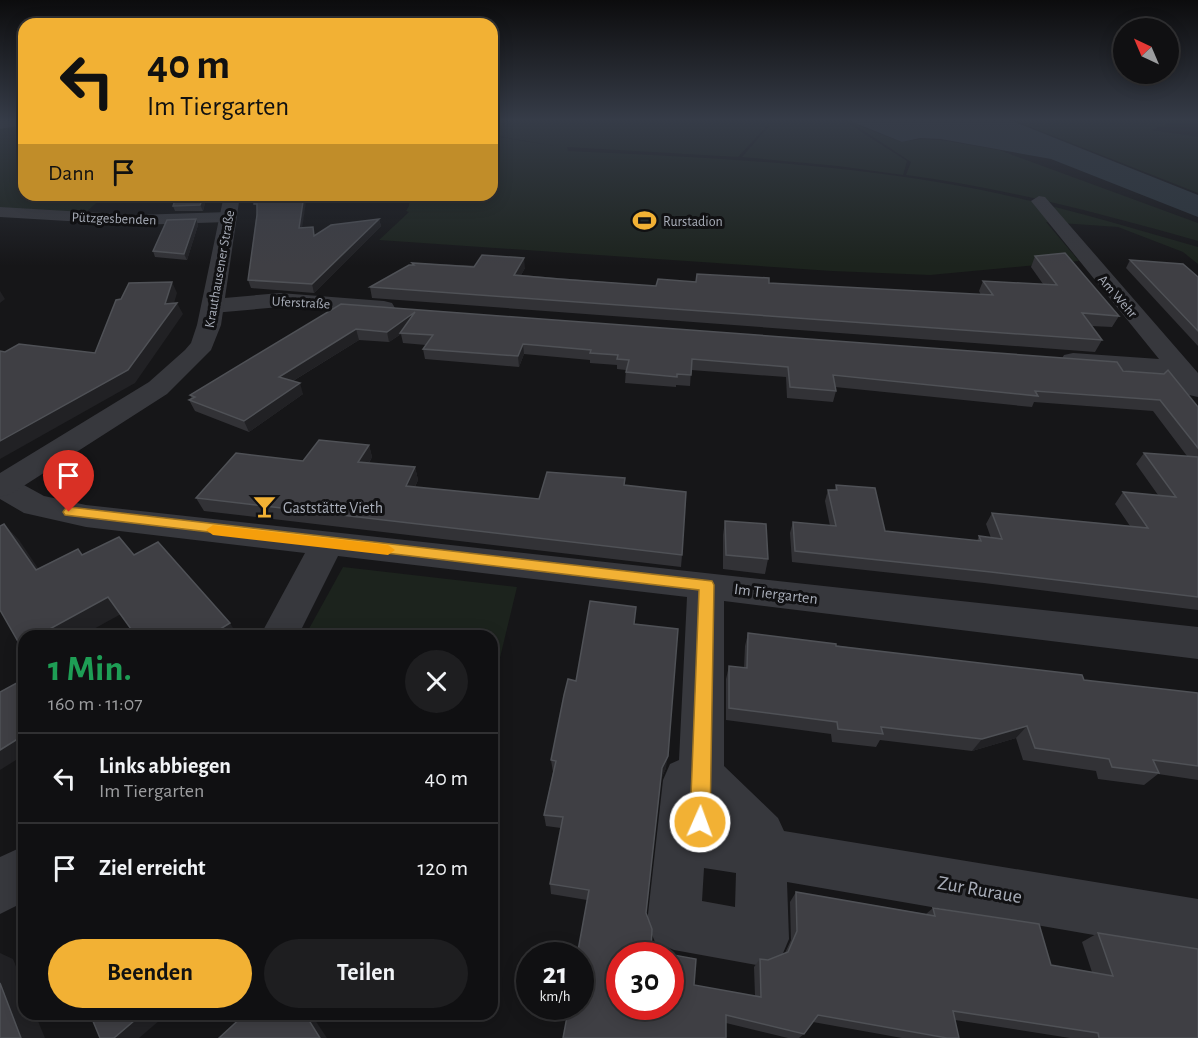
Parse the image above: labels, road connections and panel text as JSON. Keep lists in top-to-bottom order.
{
  "streets": {
    "street": [
      "Pützgesbenden",
      "Krauthausener Straße",
      "Am Wehr",
      "Uferstraße",
      "Im Tiergarten",
      "Zur Ruraue"
    ]
  },
  "crossings": [
    ["Pützgesbenden", "Krauthausener Straße"],
    ["Krauthausener Straße", "Uferstraße"],
    ["Krauthausener Straße", "Im Tiergarten"]
  ],
  "places": {
    "sports": ["Rurstadion"],
    "bar": ["Gaststätte Vieth"]
  },
  "north": "top left",
  "page": {
    "turn": ["40 m", "Im Tiergarten"],
    "then": "Dann",
    "heading": ["1 Min.", "160 m · 11:07"],
    "list": [
      {
        "name": "Links abbiegen",
        "note": "Im Tiergarten",
        "value": "40 m"
      },
      {
        "name": "Ziel erreicht",
        "value": "120 m"
      }
    ],
    "buttons": ["Beenden", "Teilen"],
    "speed": "21 km/h",
    "limit": "30"
  }
}
